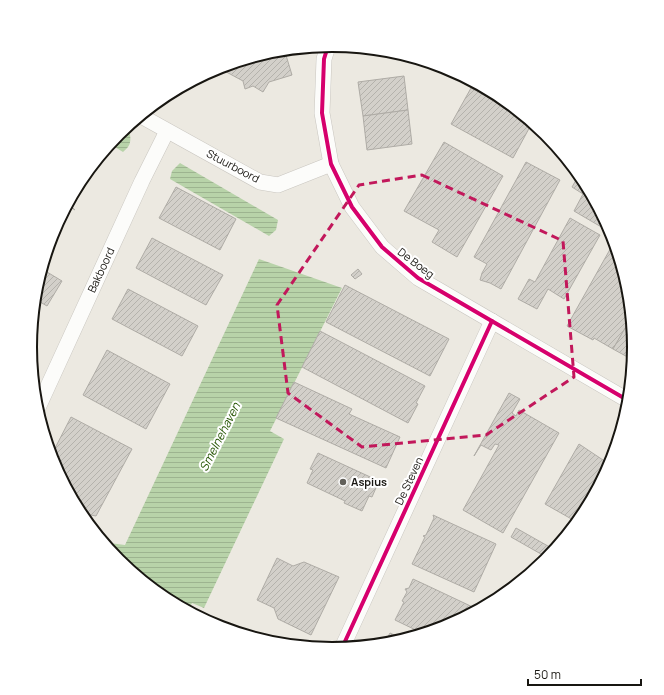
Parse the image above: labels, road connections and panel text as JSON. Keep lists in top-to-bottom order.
{
  "streets": {
    "street": [
      "Stuurboord",
      "De Boeg",
      "Bakboord",
      "De Steven"
    ]
  },
  "crossings": [
    ["Stuurboord", "De Boeg"],
    ["Stuurboord", "Bakboord"],
    ["De Boeg", "De Steven"]
  ],
  "water": ["Smelnehaven"],
  "places": ["Aspius"],
  "scale_bar": "50 m"
}
